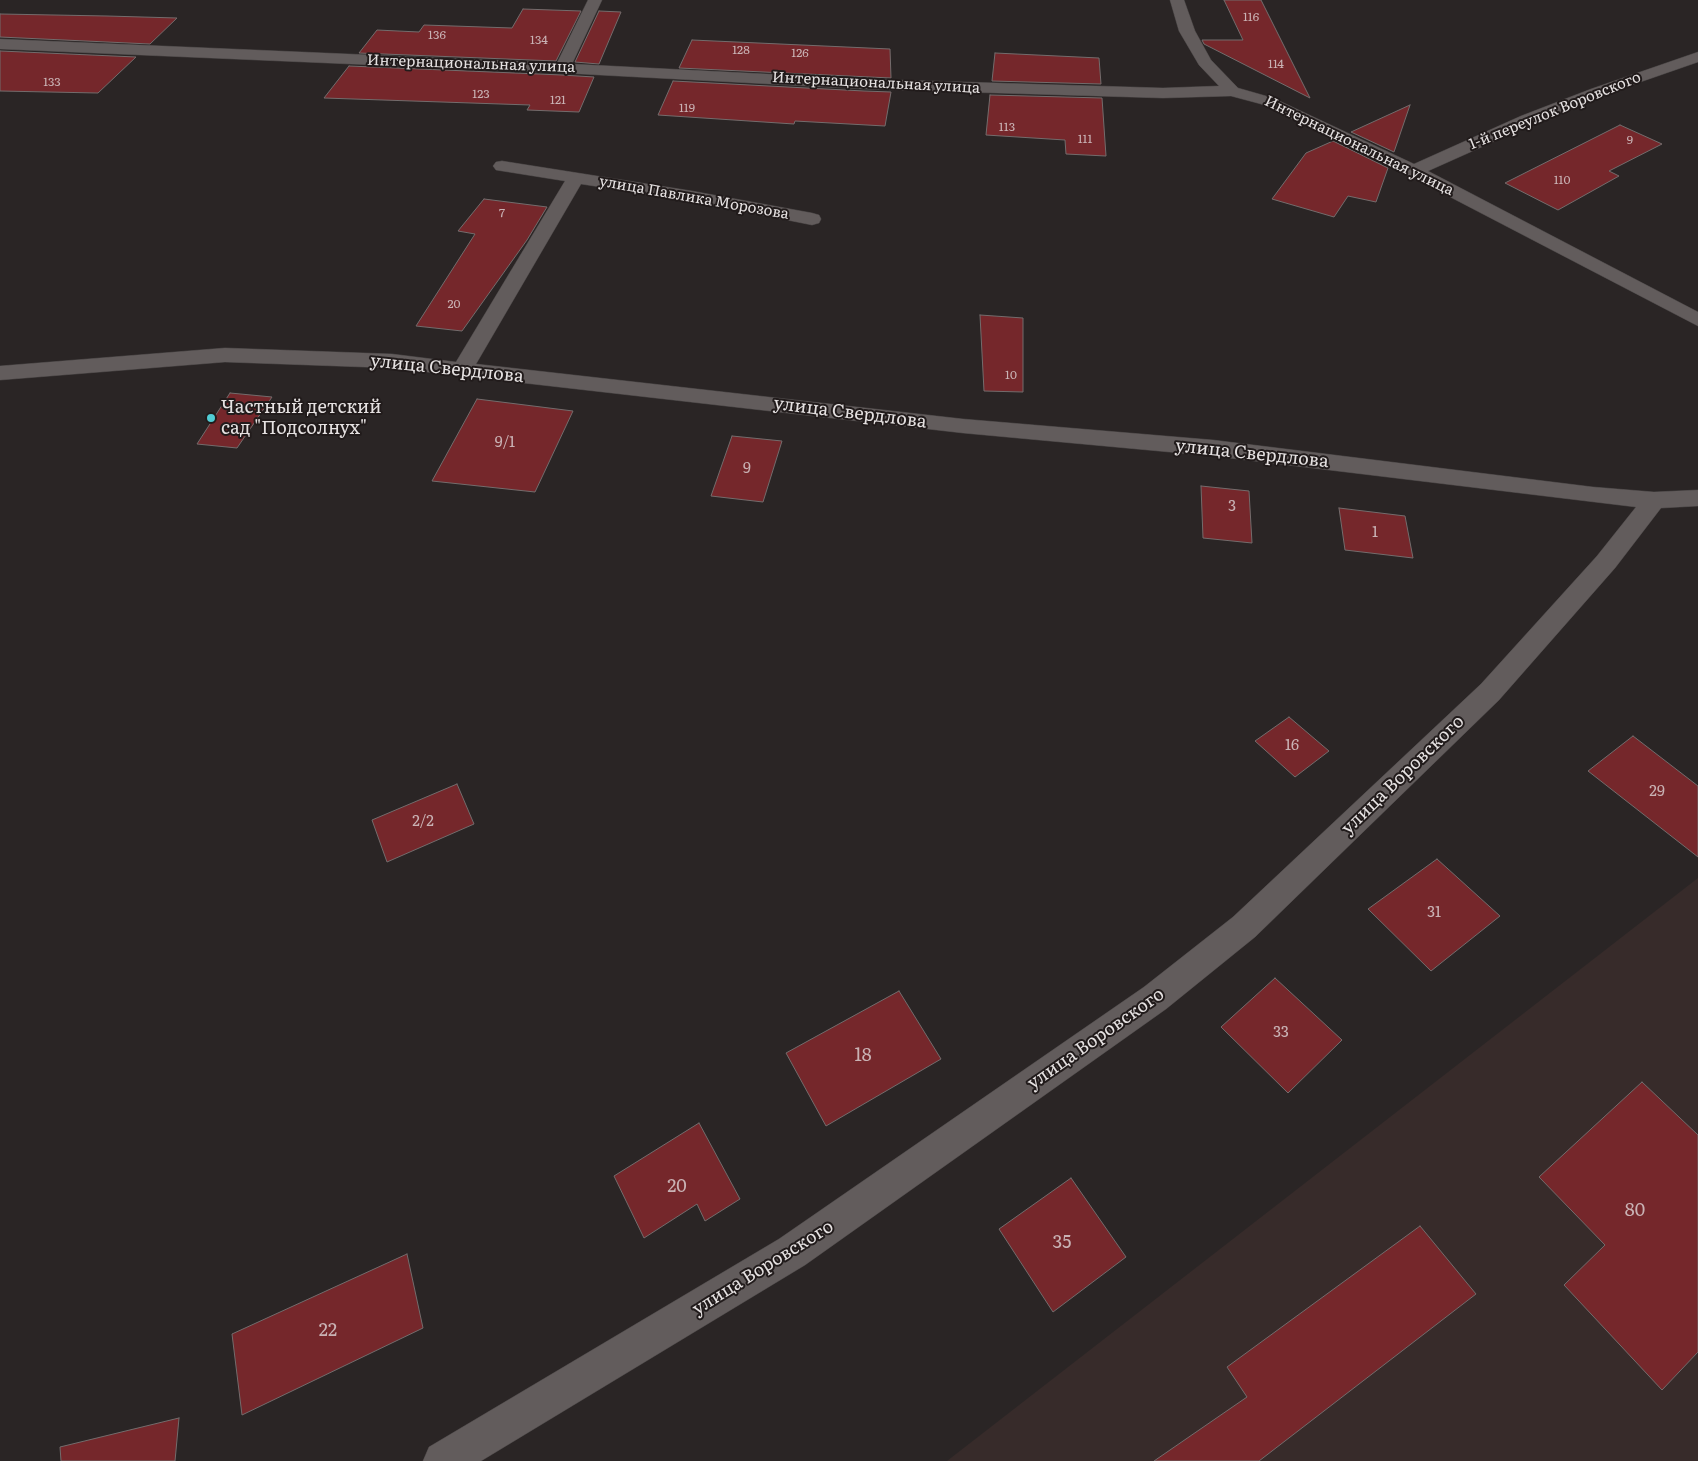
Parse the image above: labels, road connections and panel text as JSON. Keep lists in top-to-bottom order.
{
  "streets": {
    "street": [
      "Интернациональная улица",
      "1-й переулок Воровского",
      "улица Павлика Морозова",
      "улица Свердлова",
      "улица Воровского"
    ]
  },
  "crossings": [
    ["Интернациональная улица", "1-й переулок Воровского"],
    ["улица Павлика Морозова", "улица Свердлова"],
    ["улица Свердлова", "улица Воровского"]
  ],
  "places": ["Частный детский сад \"Подсолнух\""],
  "house_numbers": [
    "116",
    "136",
    "134",
    "128",
    "126",
    "114",
    "133",
    "123",
    "121",
    "119",
    "113",
    "111",
    "9",
    "110",
    "7",
    "20",
    "10",
    "9/1",
    "9",
    "3",
    "1",
    "16",
    "29",
    "2/2",
    "31",
    "33",
    "18",
    "20",
    "80",
    "35",
    "22"
  ]
}
